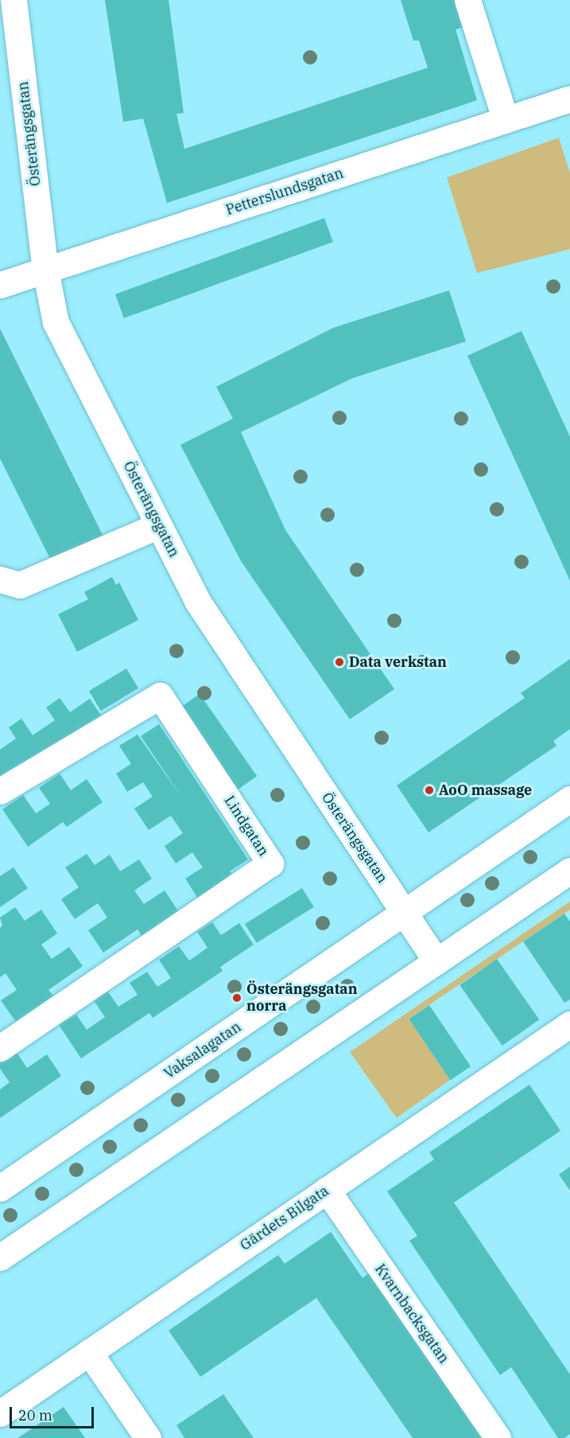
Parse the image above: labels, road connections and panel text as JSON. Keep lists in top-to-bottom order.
{
  "streets": {
    "street": [
      "Österängsgatan",
      "Petterslundsgatan",
      "Lindgatan",
      "Vaksalagatan",
      "Gärdets Bilgata",
      "Kvarnbacksgatan"
    ]
  },
  "crossings": [
    ["Österängsgatan", "Petterslundsgatan"],
    ["Österängsgatan", "Vaksalagatan"],
    ["Gärdets Bilgata", "Kvarnbacksgatan"]
  ],
  "places": ["Data verkstan", "AoO massage", "Österängsgatan norra"],
  "scale_bar": "20 m"
}
